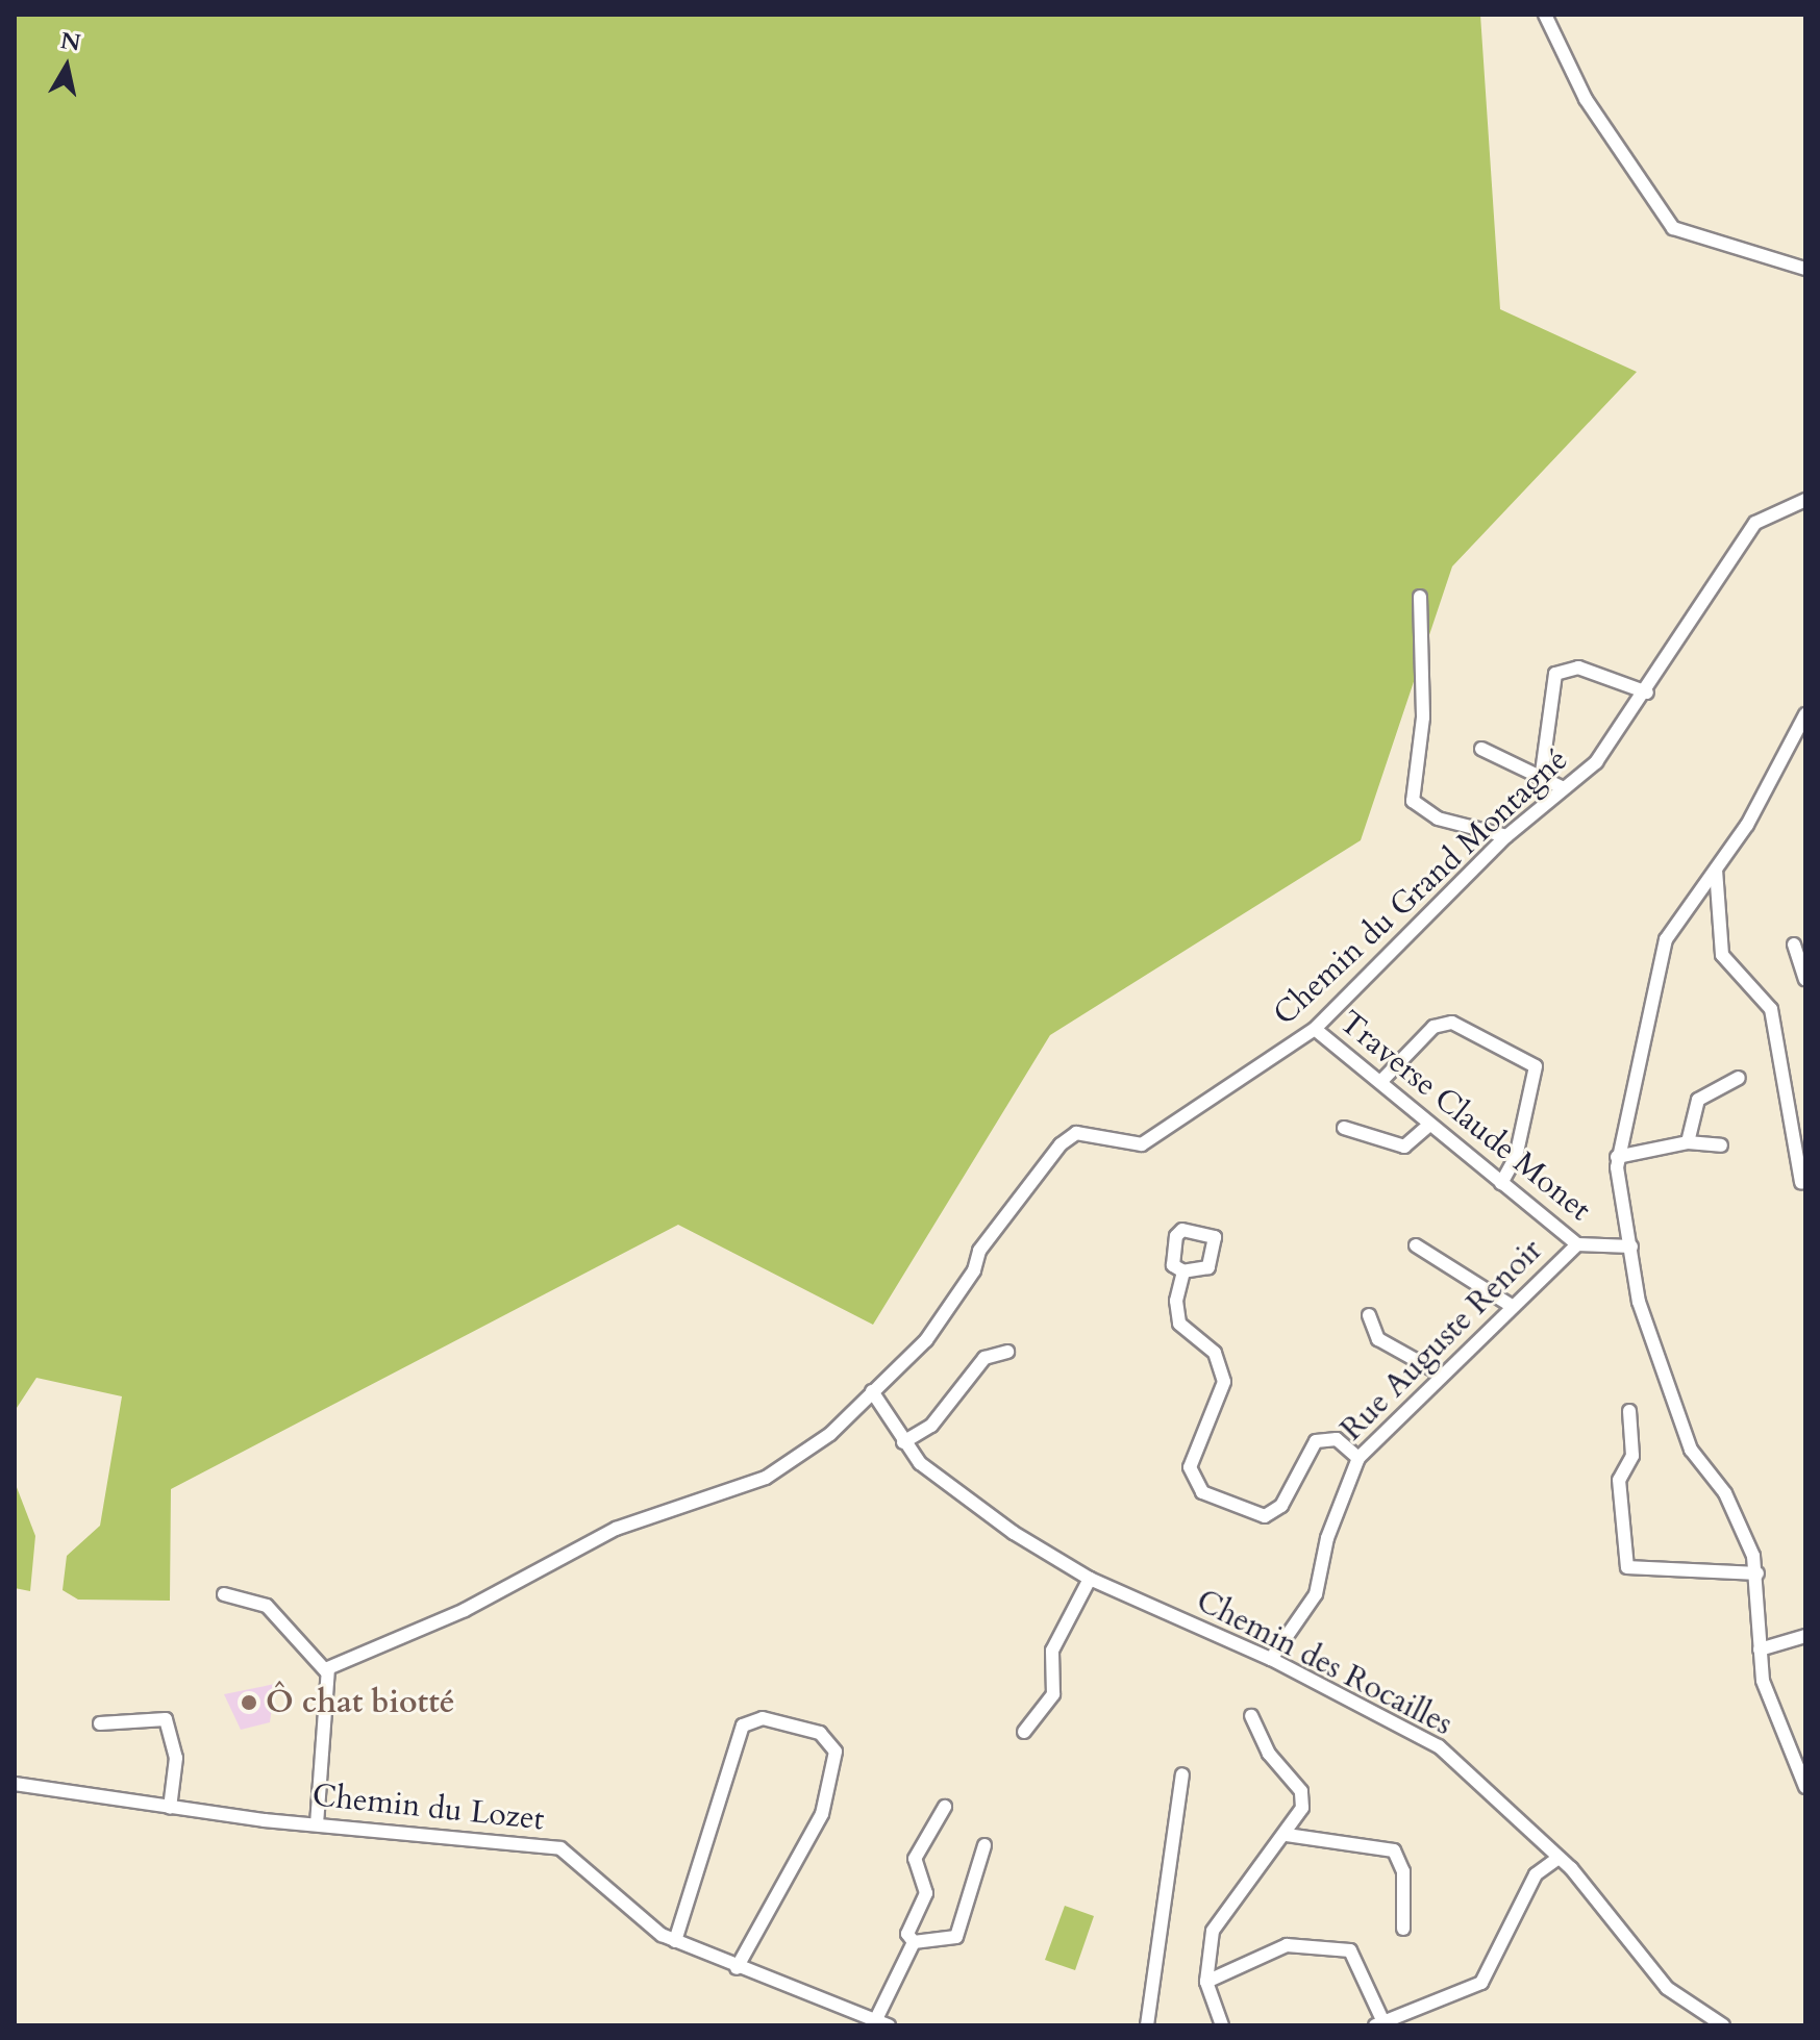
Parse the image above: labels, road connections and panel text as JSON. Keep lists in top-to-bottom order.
{
  "streets": {
    "street": [
      "Chemin du Grand Montagné",
      "Traverse Claude Monet",
      "Rue Auguste Renoir",
      "Chemin des Rocailles",
      "Chemin du Lozet"
    ]
  },
  "crossings": [
    ["Chemin du Grand Montagné", "Traverse Claude Monet"],
    ["Chemin du Grand Montagné", "Chemin des Rocailles"],
    ["Traverse Claude Monet", "Rue Auguste Renoir"],
    ["Rue Auguste Renoir", "Chemin des Rocailles"]
  ],
  "places": ["Ô chat biotté"],
  "north": "top"
}
